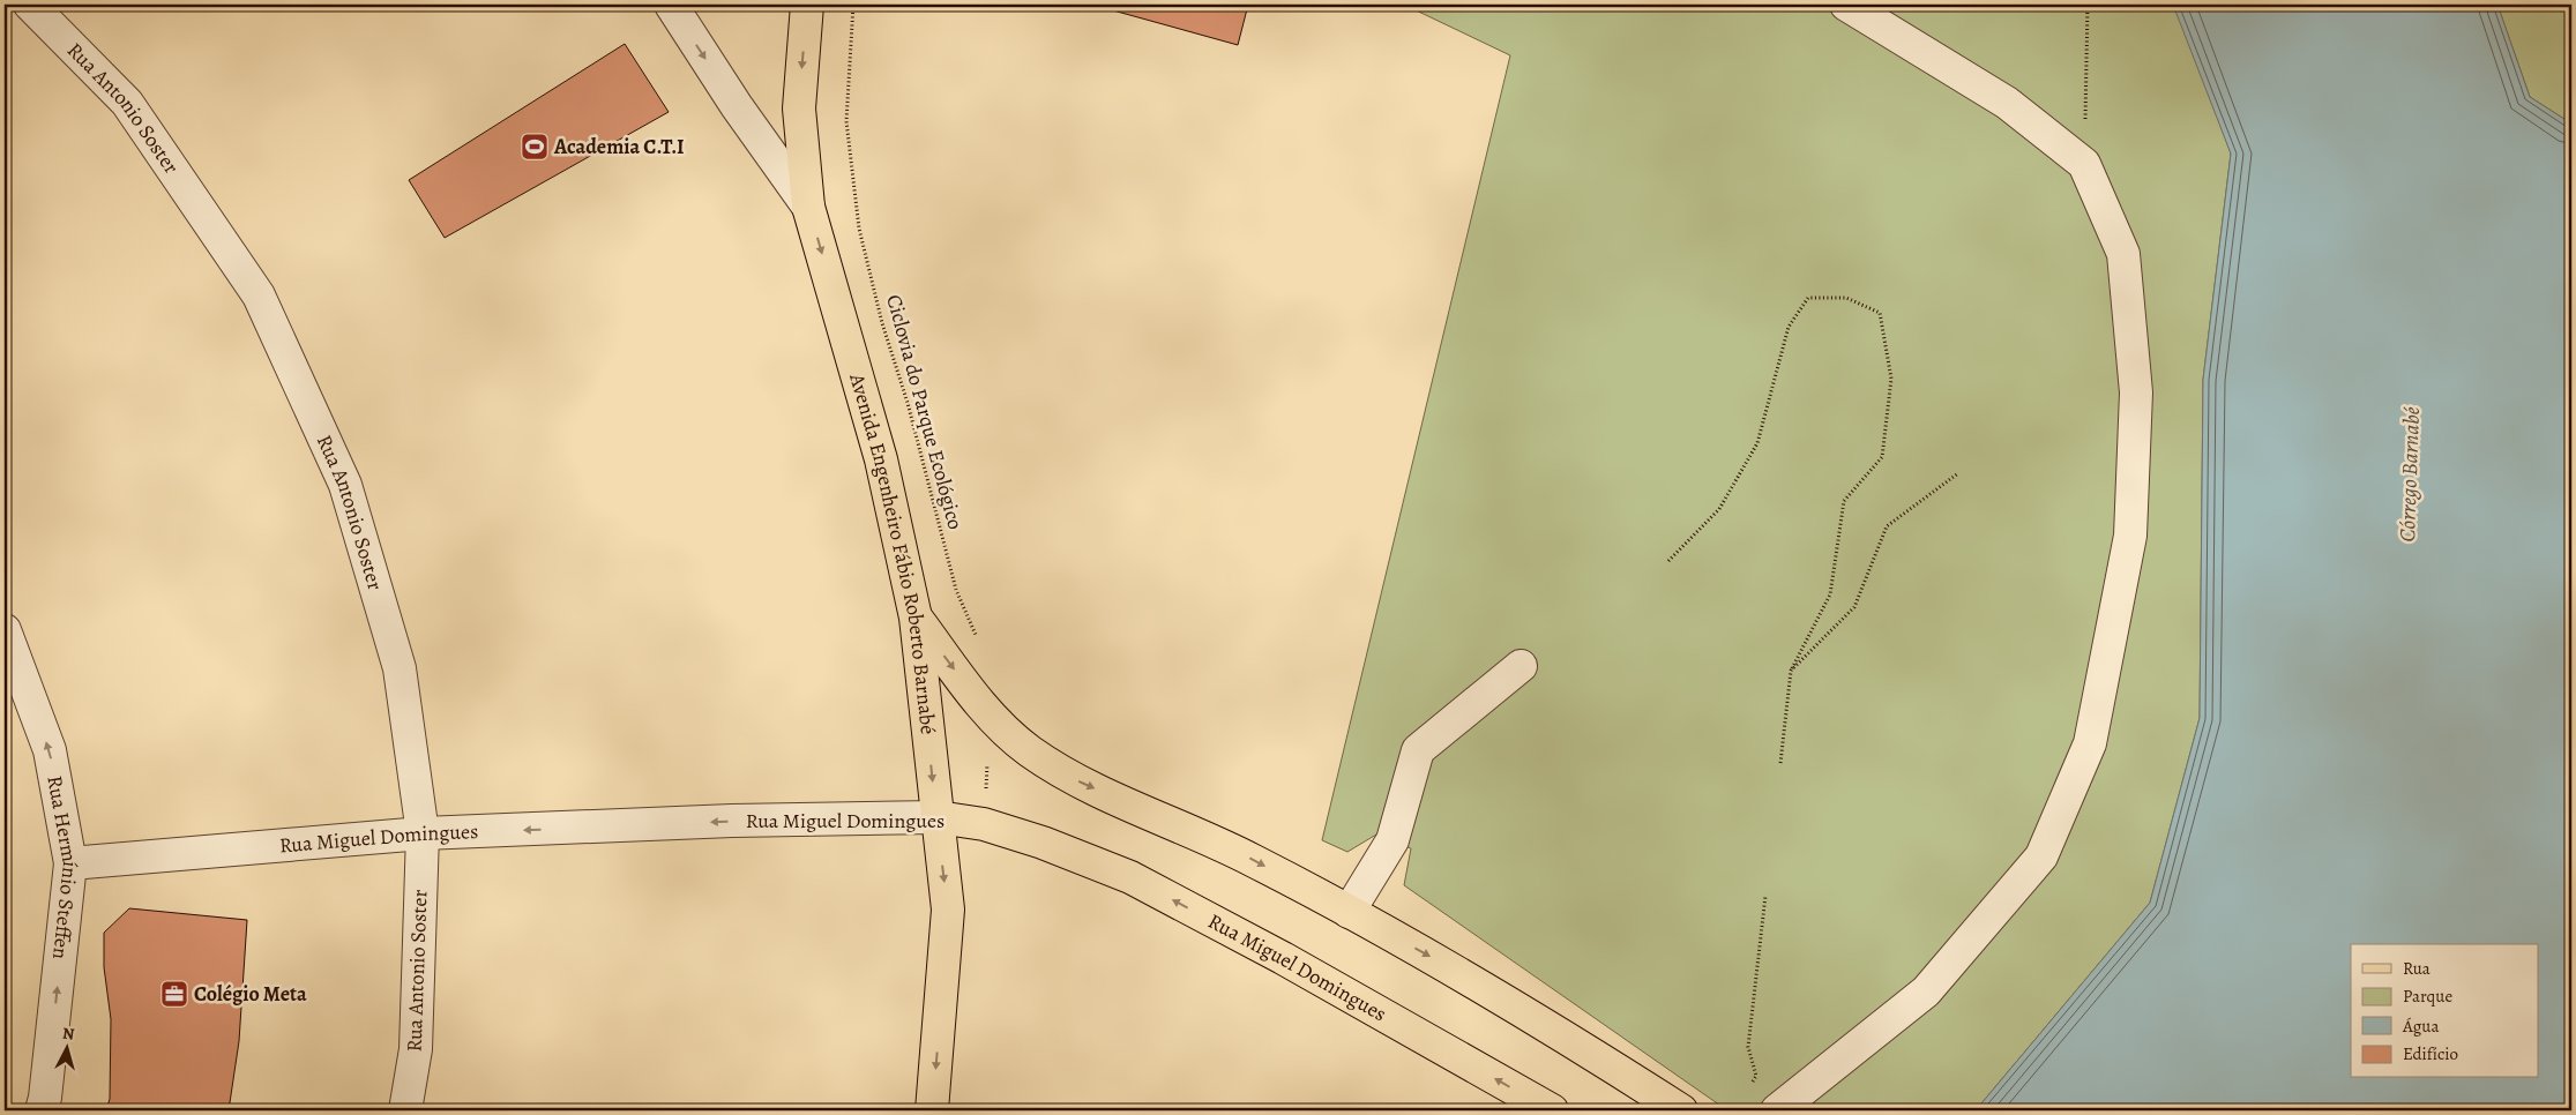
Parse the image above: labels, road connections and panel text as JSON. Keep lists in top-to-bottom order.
{
  "streets": {
    "main road": ["Avenida Engenheiro Fábio Roberto Barnabé", "Rua Miguel Domingues"],
    "street": ["Rua Antonio Soster", "Rua Hermínio Steffen"],
    "path": ["Ciclovia do Parque Ecológico"]
  },
  "crossings": [
    ["Rua Antonio Soster", "Rua Miguel Domingues"],
    ["Avenida Engenheiro Fábio Roberto Barnabé", "Rua Miguel Domingues"],
    ["Rua Miguel Domingues", "Rua Hermínio Steffen"]
  ],
  "one_way": ["Avenida Engenheiro Fábio Roberto Barnabé", "Rua Miguel Domingues", "Rua Hermínio Steffen"],
  "water": ["Córrego Barnabé"],
  "places": {
    "sports": ["Academia C.T.I"],
    "office": ["Colégio Meta"]
  },
  "legend": [
    "Rua",
    "Parque",
    "Água",
    "Edifício"
  ],
  "north": "top"
}
